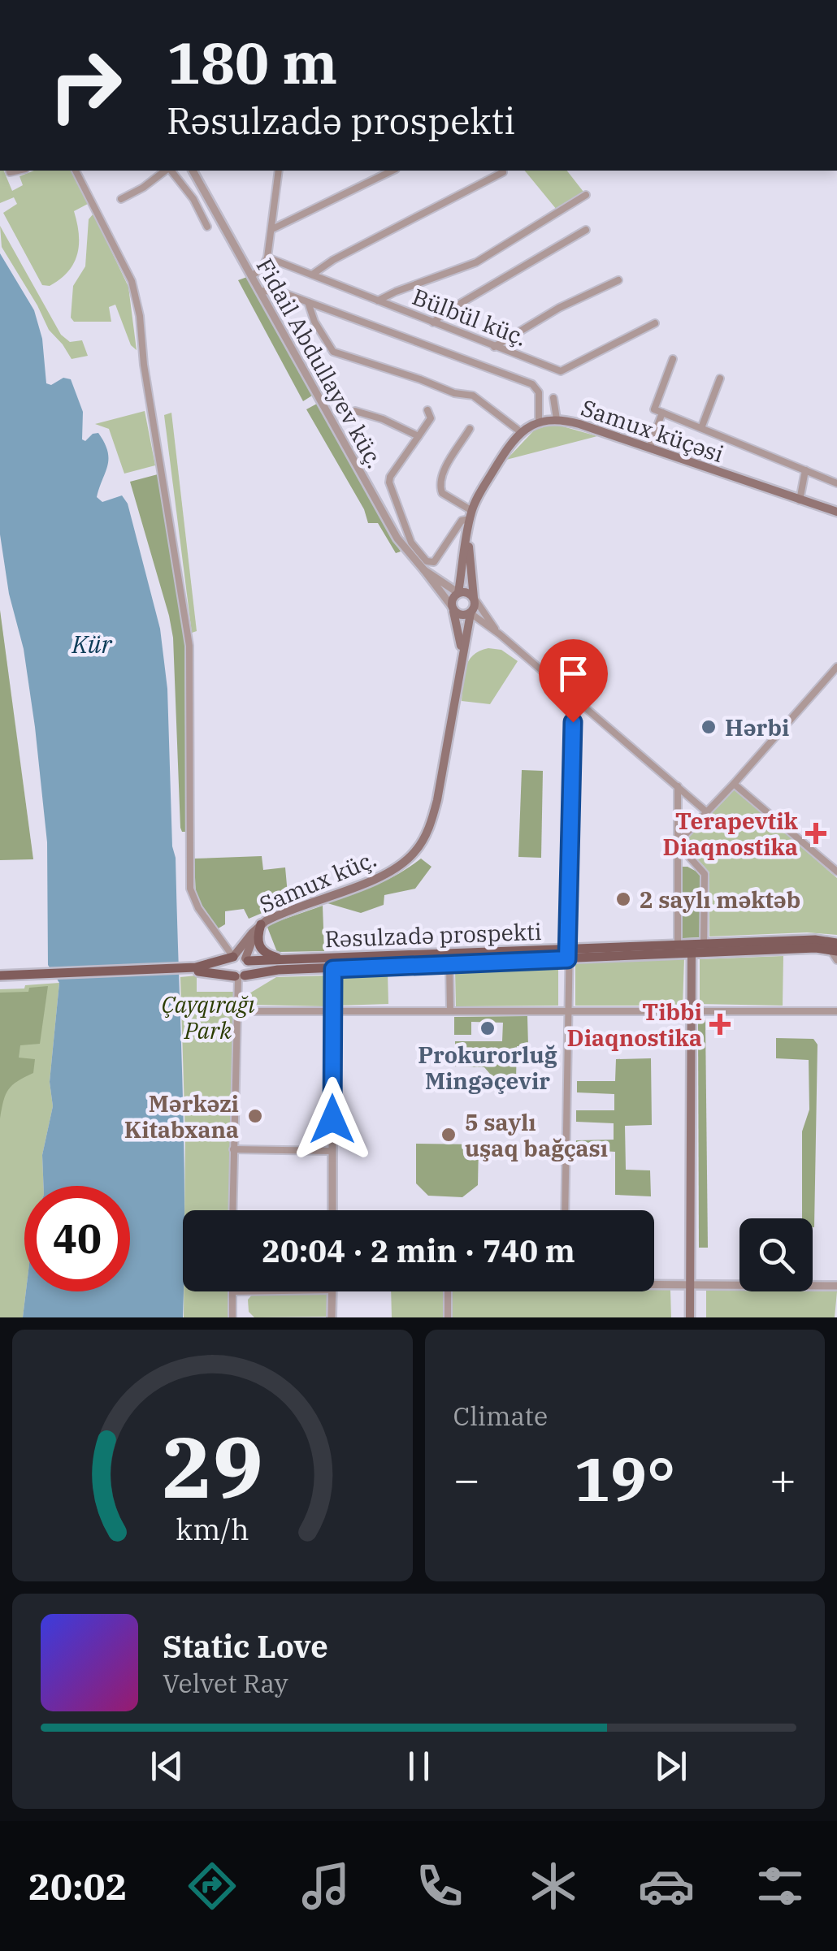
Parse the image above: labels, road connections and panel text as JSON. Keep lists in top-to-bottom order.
{
  "streets": {
    "main road": ["Samux küçəsi", "Samux küç.", "Rəsulzadə prospekti"],
    "street": ["Bülbül küç.", "Fidail Abdullayev küç."]
  },
  "crossings": [
    ["Samux küç.", "Rəsulzadə prospekti"]
  ],
  "water": ["Kür"],
  "parks": ["Çayqırağı Park"],
  "places": {
    "other": [
      "Hərbi",
      "2 saylı məktəb",
      "Prokurorluğ Mingəçevir",
      "Mərkəzi Kitabxana",
      "5 saylı uşaq bağçası"
    ],
    "health": ["Terapevtik Diaqnostika", "Tibbi Diaqnostika"]
  },
  "page": {
    "turn": ["180 m", "Rəsulzadə prospekti"],
    "limit": "40",
    "trip": "20:04 · 2 min · 740 m",
    "tile": "Climate",
    "heat": ["−", "19°", "+"],
    "song": ["Static Love", "Velvet Ray"],
    "tabs": "20:02",
    "gauge": ["29", "km/h"]
  }
}
